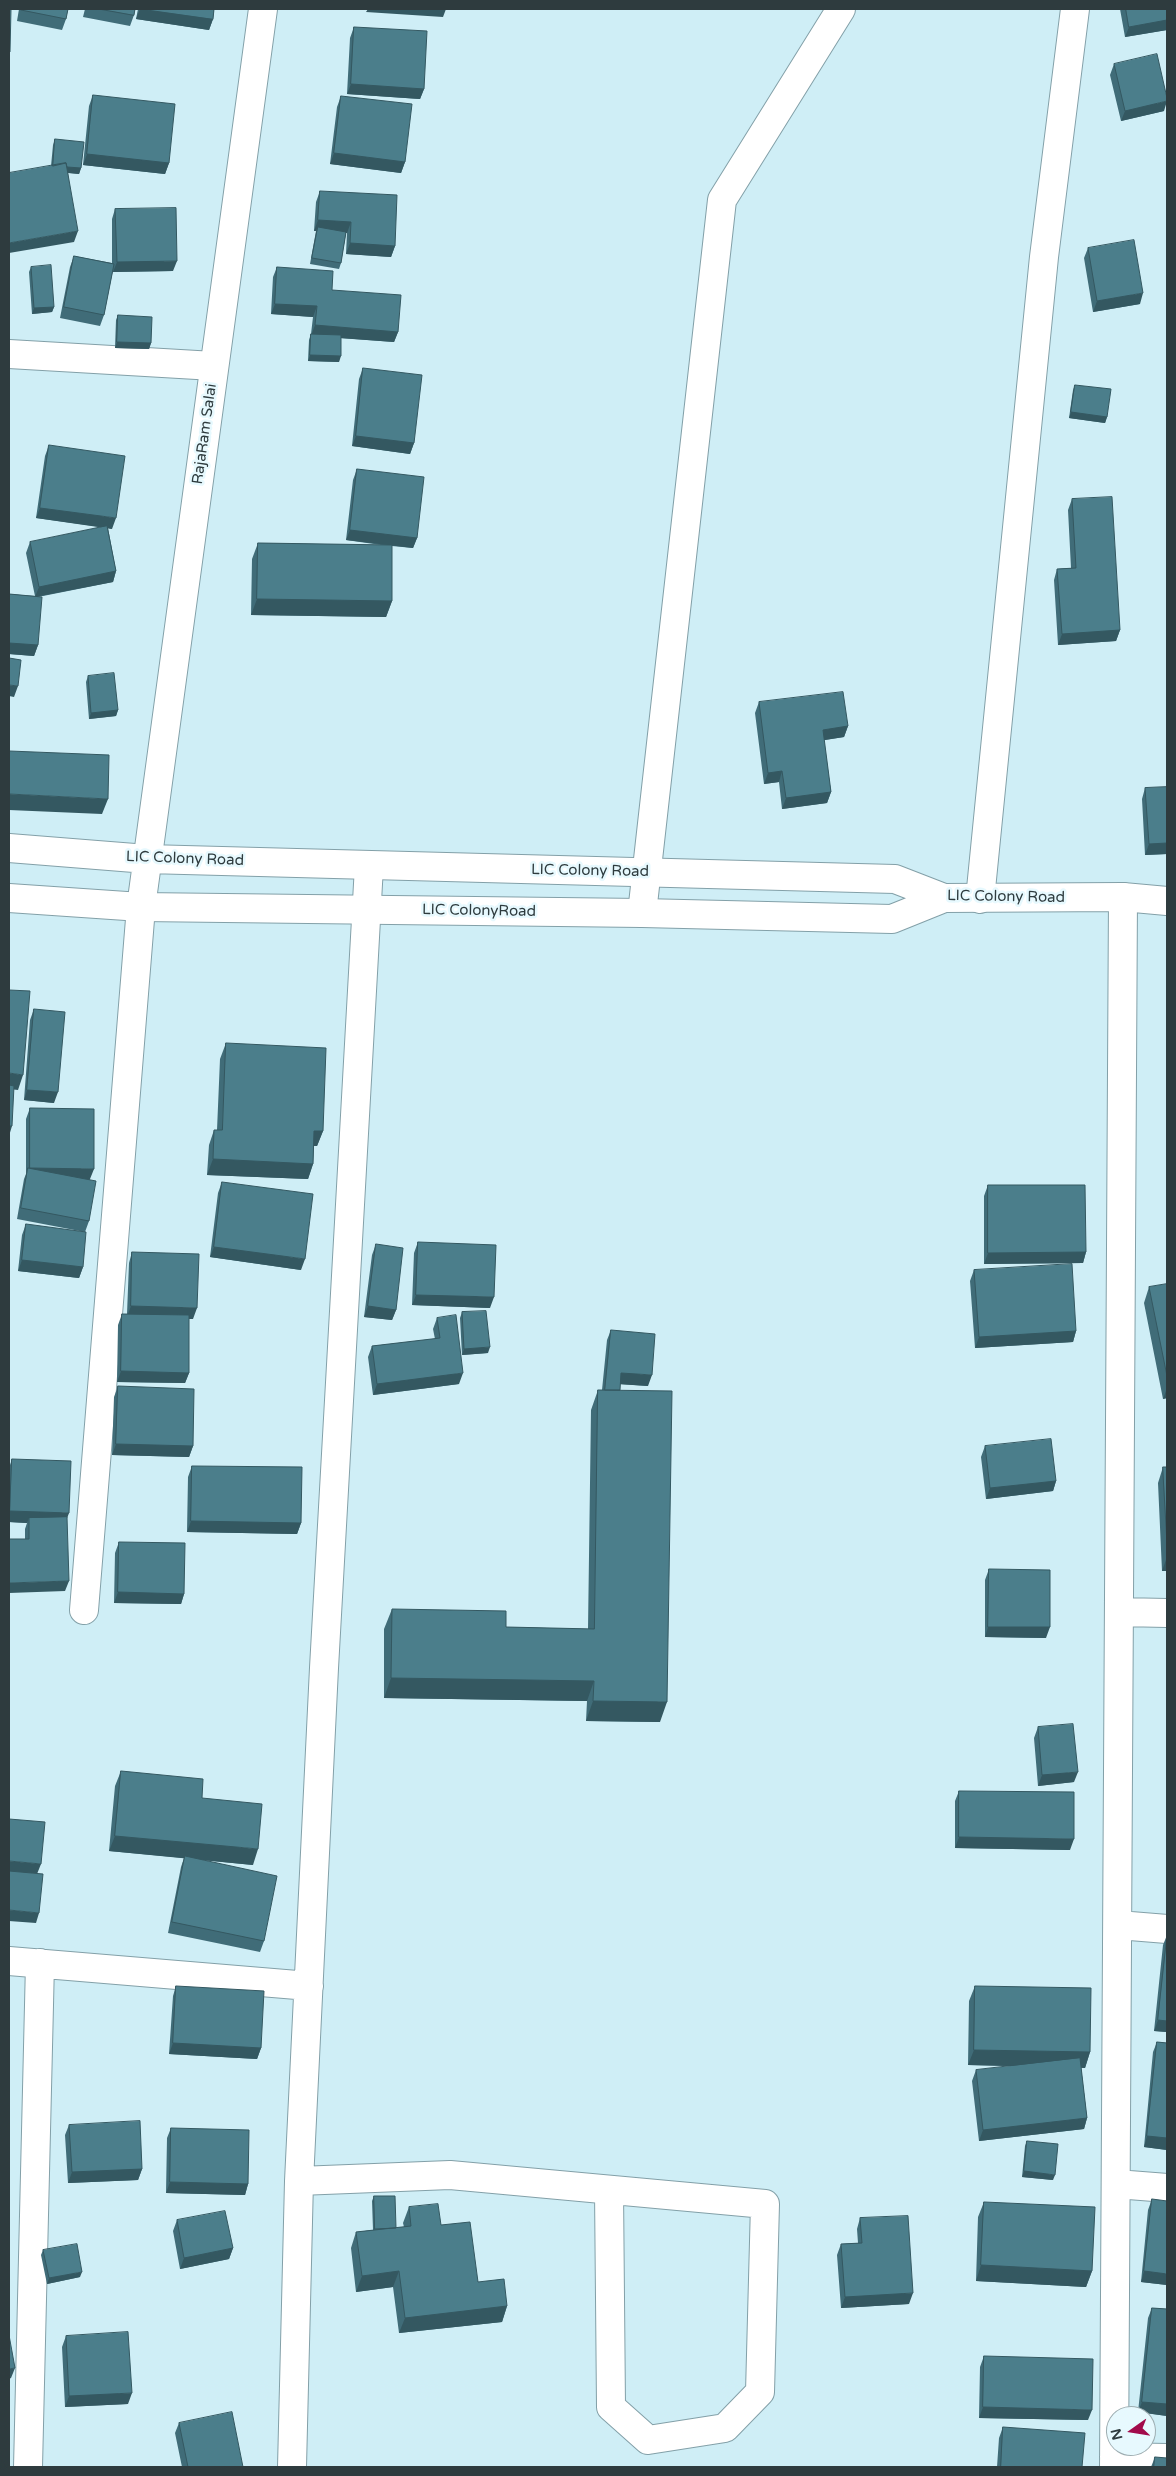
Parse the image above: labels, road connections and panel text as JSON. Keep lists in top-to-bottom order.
{
  "streets": {
    "street": ["RajaRam Salai", "LIC Colony Road", "LIC ColonyRoad"]
  },
  "crossings": [
    ["RajaRam Salai", "LIC Colony Road"],
    ["RajaRam Salai", "LIC ColonyRoad"],
    ["LIC Colony Road", "LIC ColonyRoad"]
  ],
  "north": "left"
}
